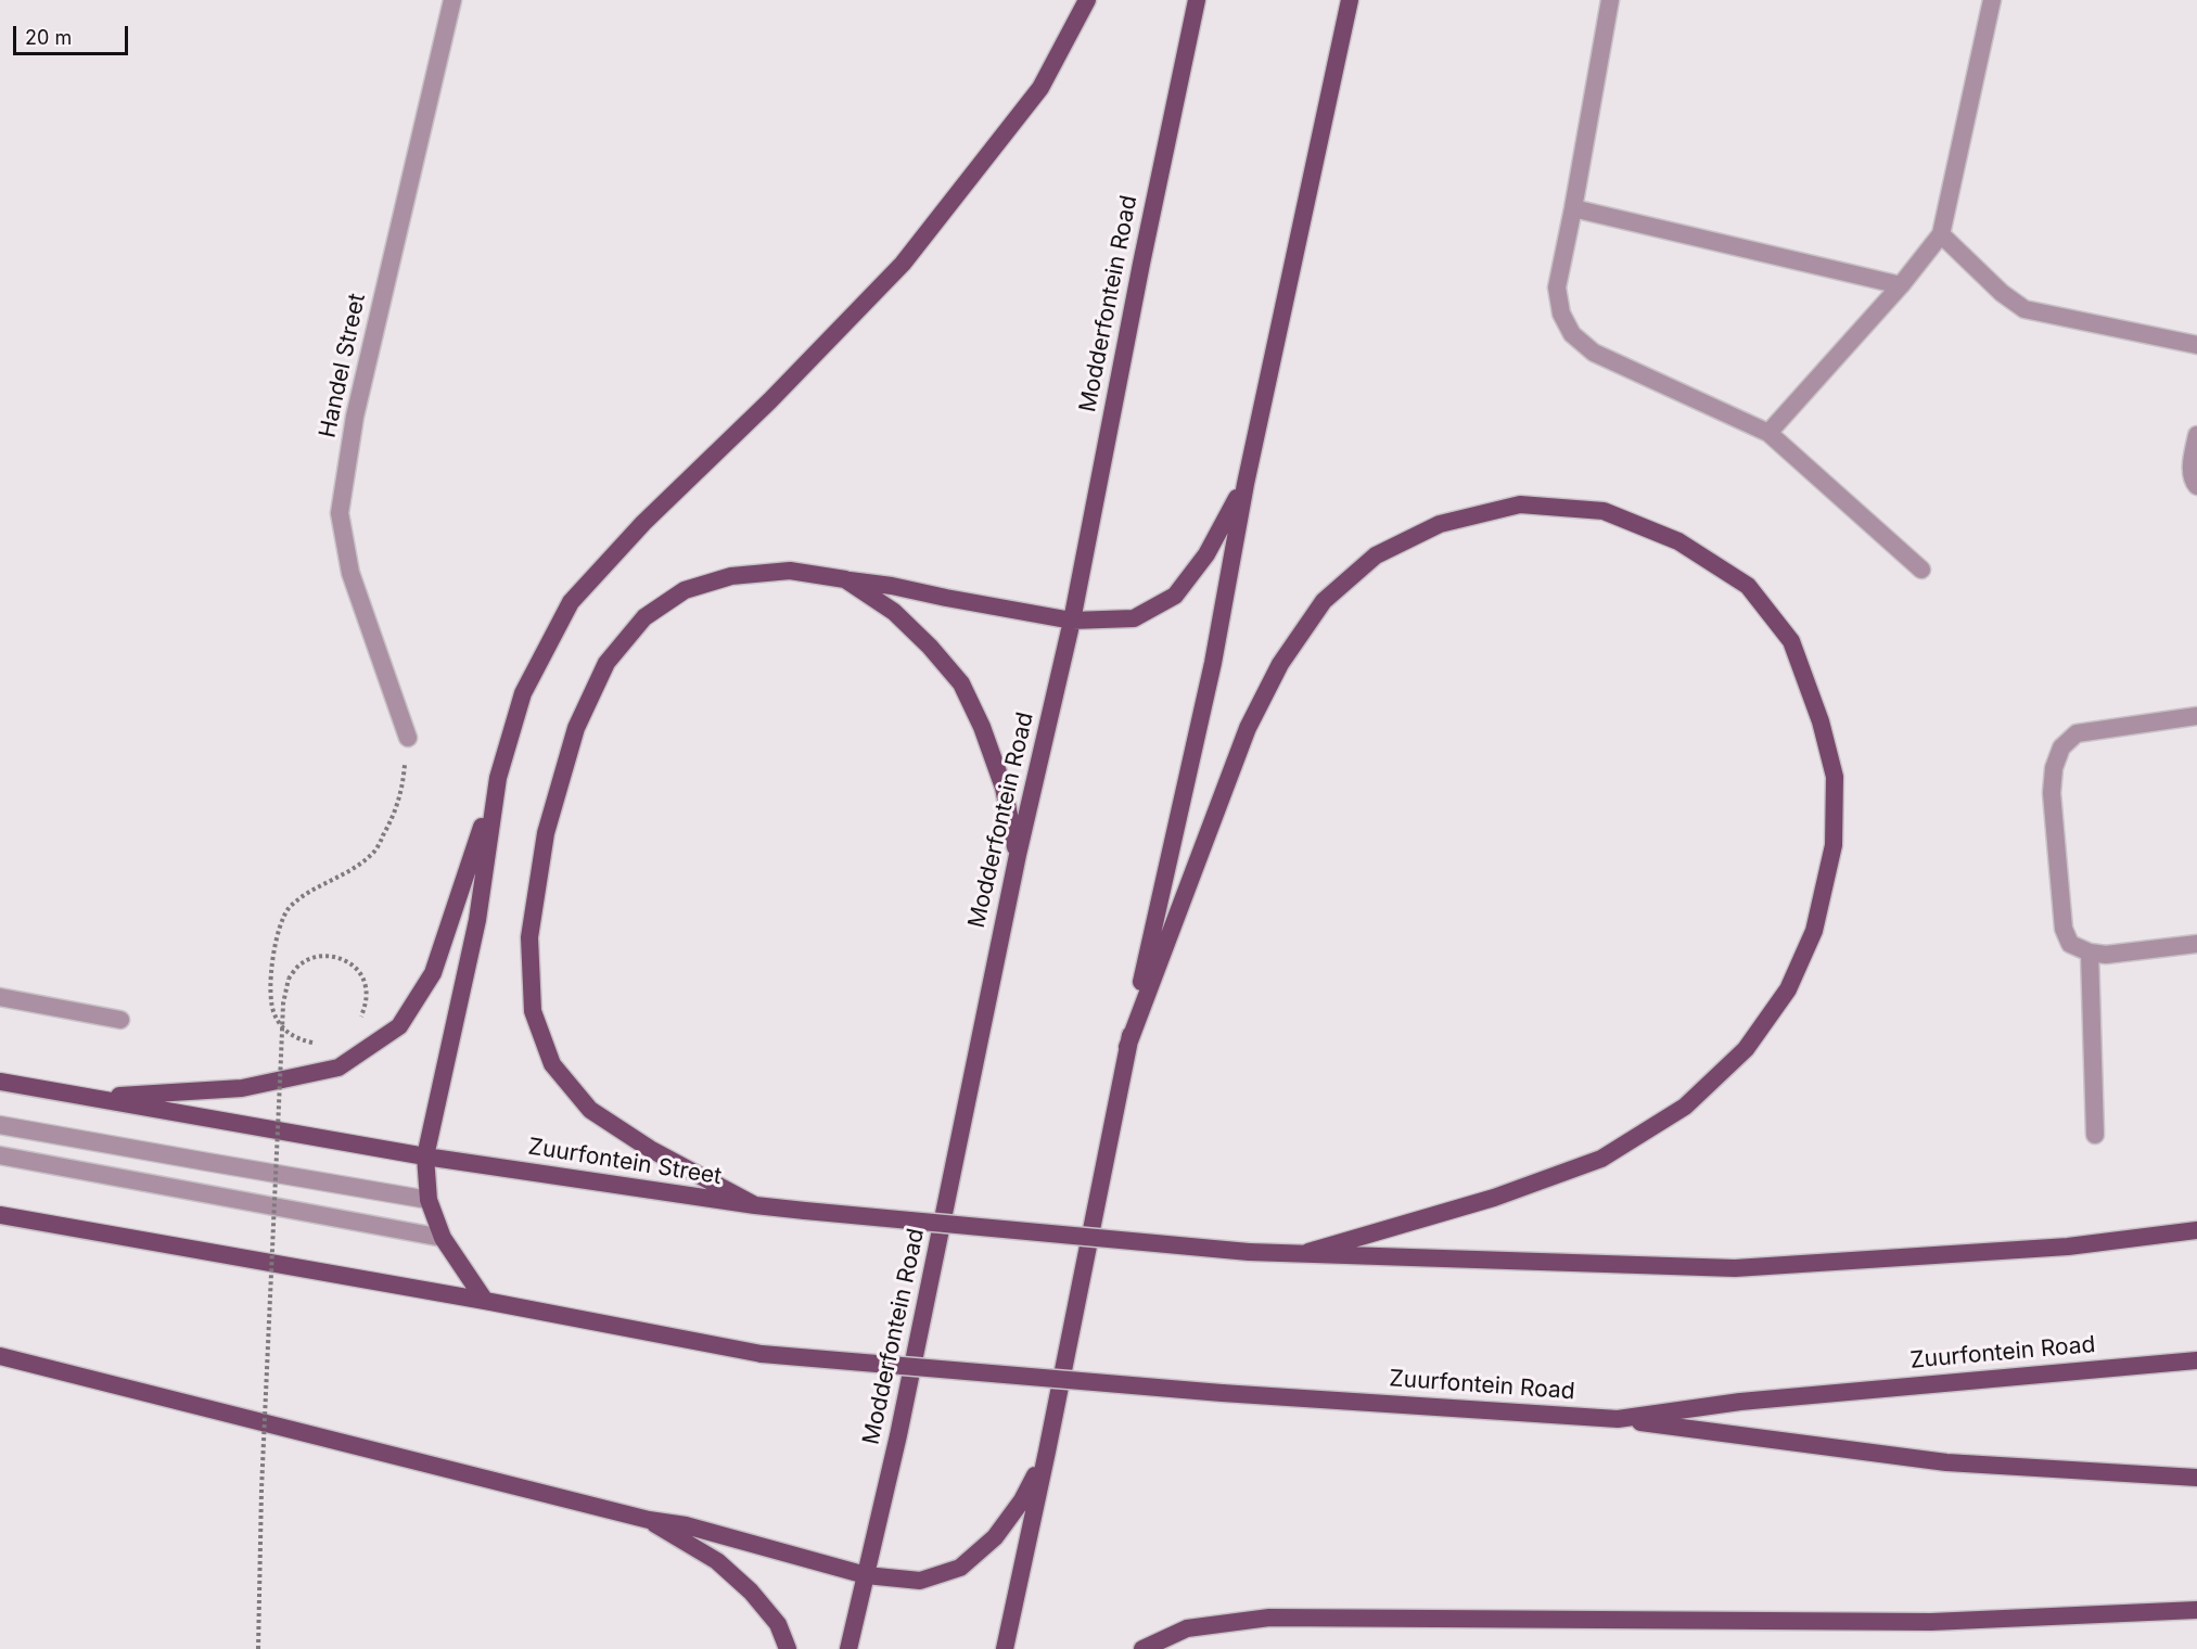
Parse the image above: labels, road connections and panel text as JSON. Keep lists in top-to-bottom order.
{
  "streets": {
    "main road": ["Modderfontein Road", "Zuurfontein Street", "Zuurfontein Road"],
    "street": ["Handel Street"]
  },
  "scale_bar": "20 m"
}
